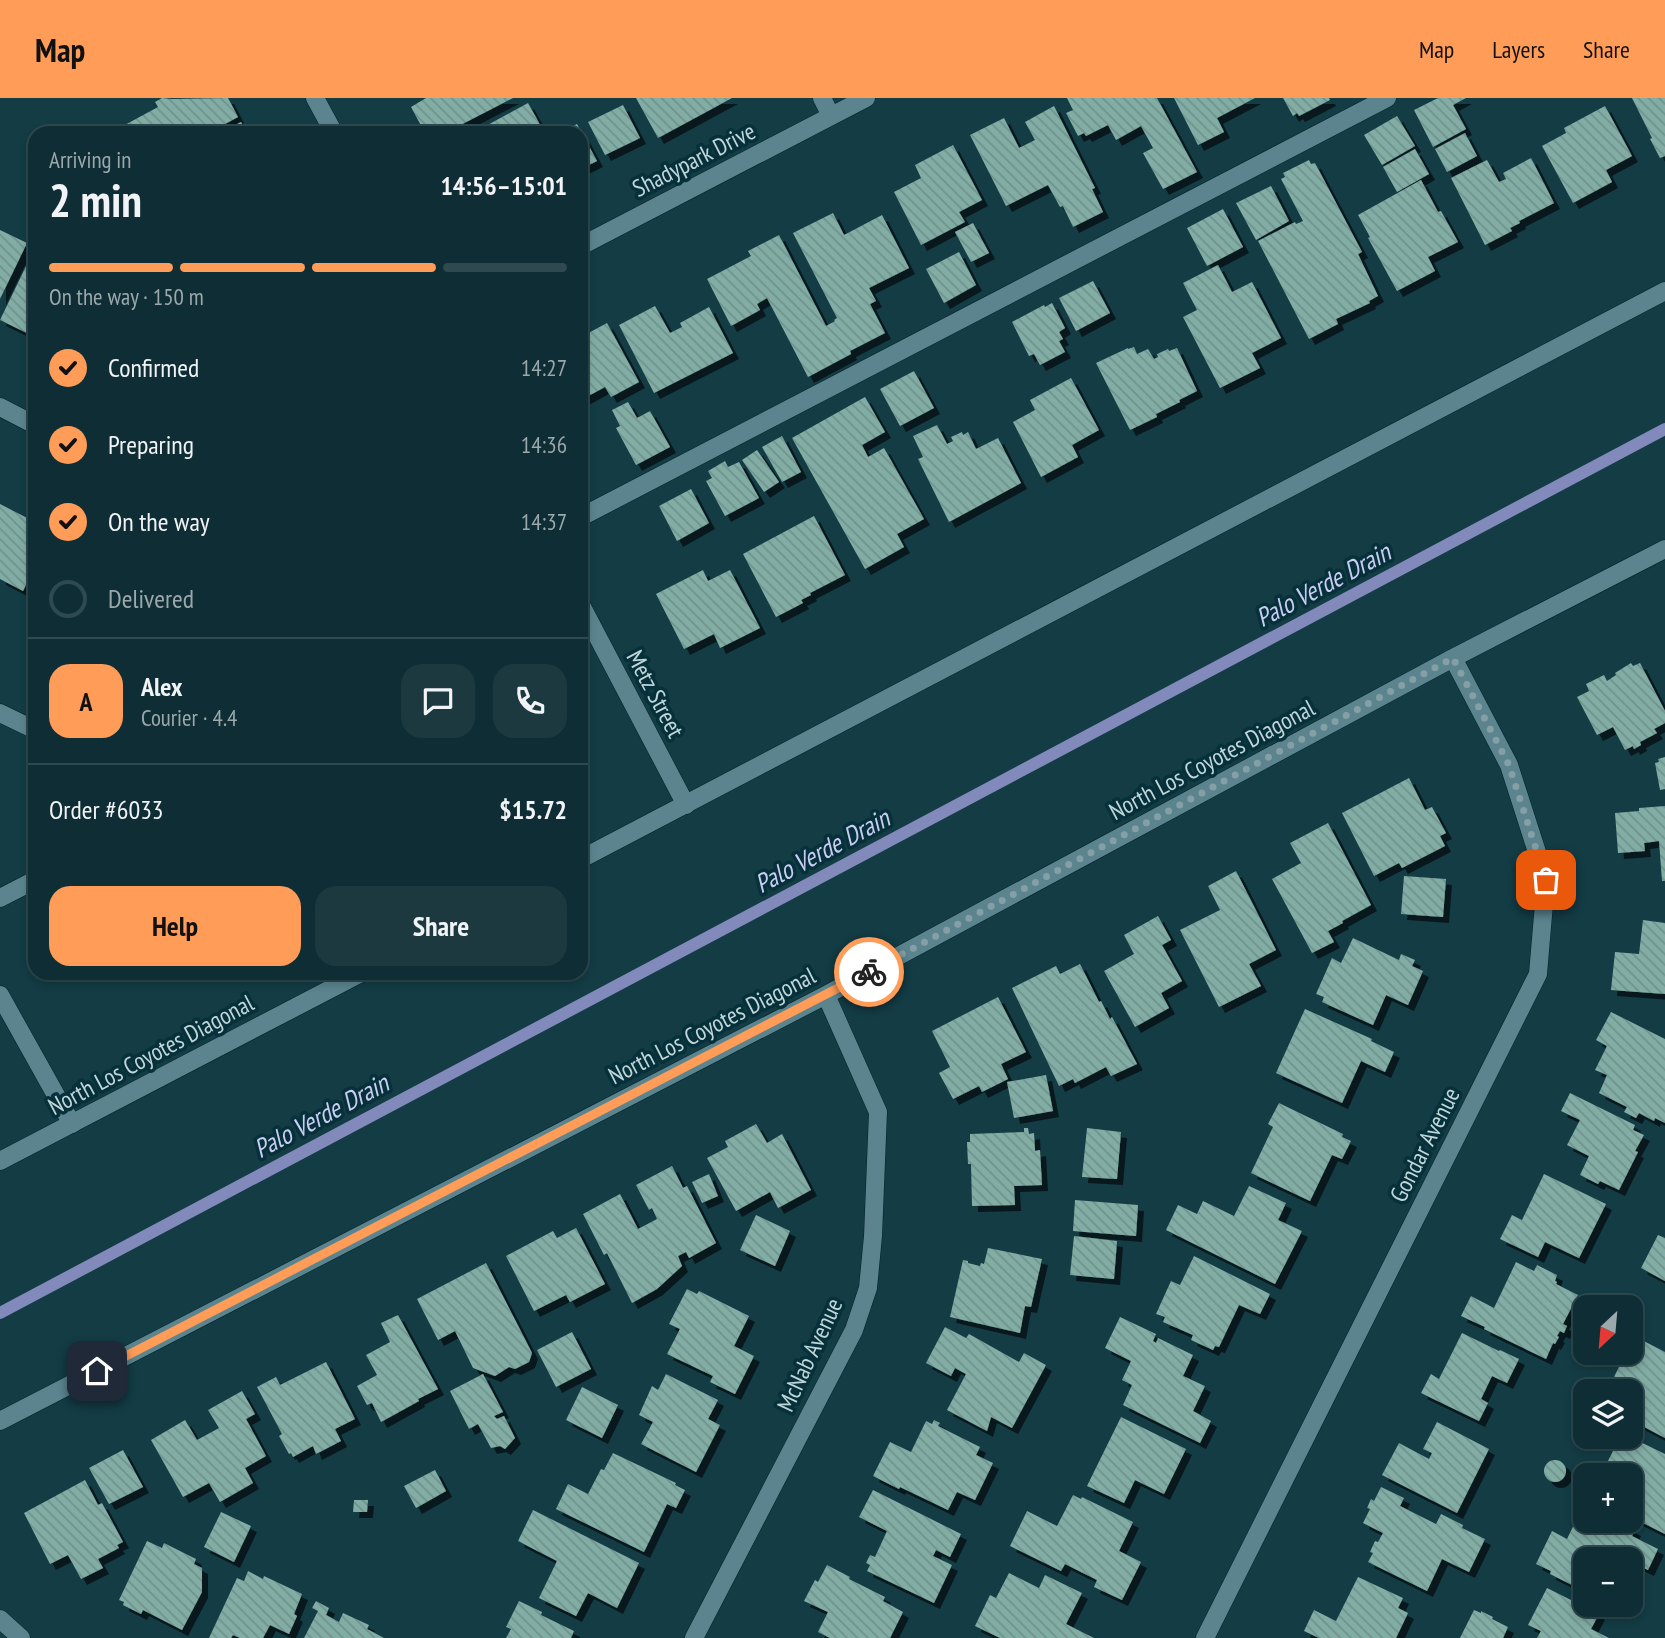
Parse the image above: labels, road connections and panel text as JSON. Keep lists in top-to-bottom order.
{
  "streets": {
    "street": [
      "Shadypark Drive",
      "Metz Street",
      "North Los Coyotes Diagonal",
      "Gondar Avenue",
      "McNab Avenue"
    ]
  },
  "crossings": [
    ["North Los Coyotes Diagonal", "Gondar Avenue"],
    ["North Los Coyotes Diagonal", "McNab Avenue"]
  ],
  "water": ["Palo Verde Drain"],
  "north": "bottom left",
  "page": {
    "header": "Map",
    "nav": ["Map", "Layers", "Share"],
    "heading": ["2 min", "Arriving in", "14:56–15:01"],
    "panel": [
      "Alex",
      "Courier · 4.4",
      "Order #6033",
      "$15.72"
    ],
    "bar": "On the way · 150 m",
    "list": [
      ["Confirmed", "14:27"],
      ["Preparing", "14:36"],
      ["On the way", "14:37"],
      "Delivered"
    ],
    "round": "A",
    "buttons": ["Help", "Share"],
    "map_buttons": ["+", "−"]
  }
}
